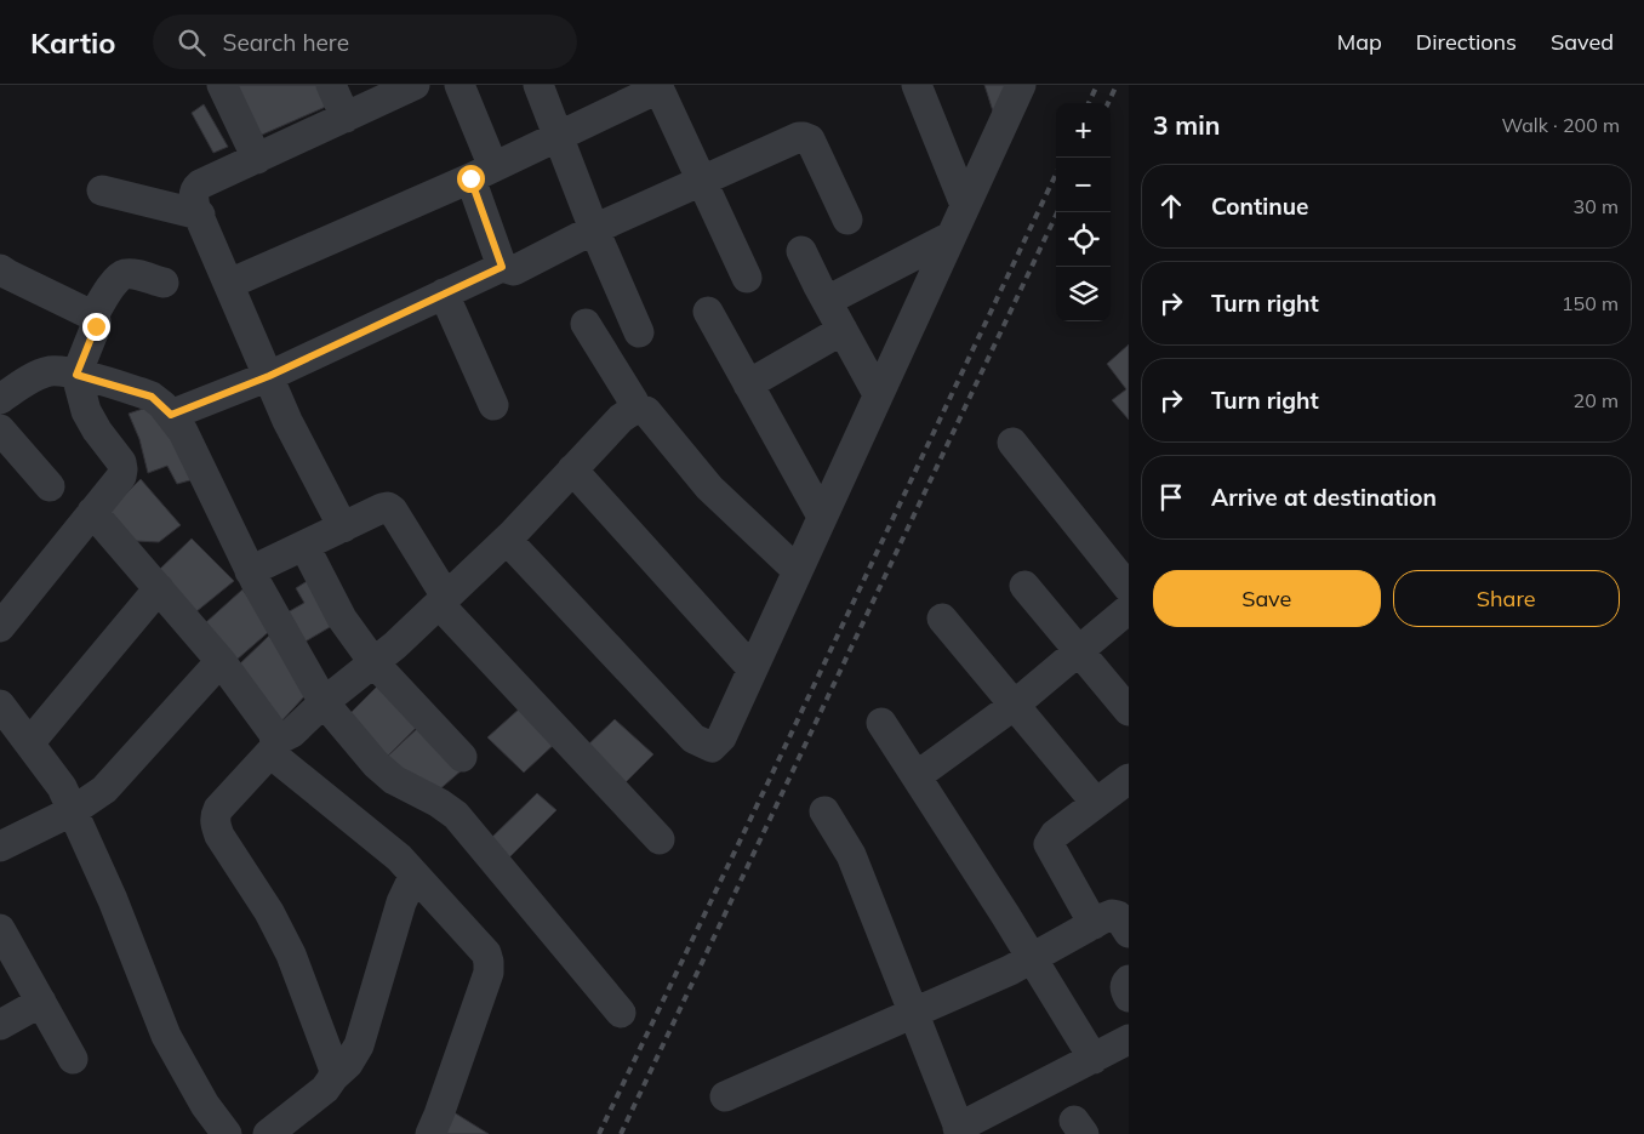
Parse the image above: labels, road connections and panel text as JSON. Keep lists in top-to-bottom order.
{
  "page": {
    "header": "Kartio",
    "search": "Search here",
    "nav": ["Map", "Directions", "Saved"],
    "heading": ["3 min", "Walk · 200 m"],
    "map_buttons": ["+", "−"],
    "list": [
      ["Continue", "30 m"],
      ["Turn right", "150 m"],
      ["Turn right", "20 m"],
      "Arrive at destination"
    ],
    "buttons": ["Save", "Share"]
  }
}
